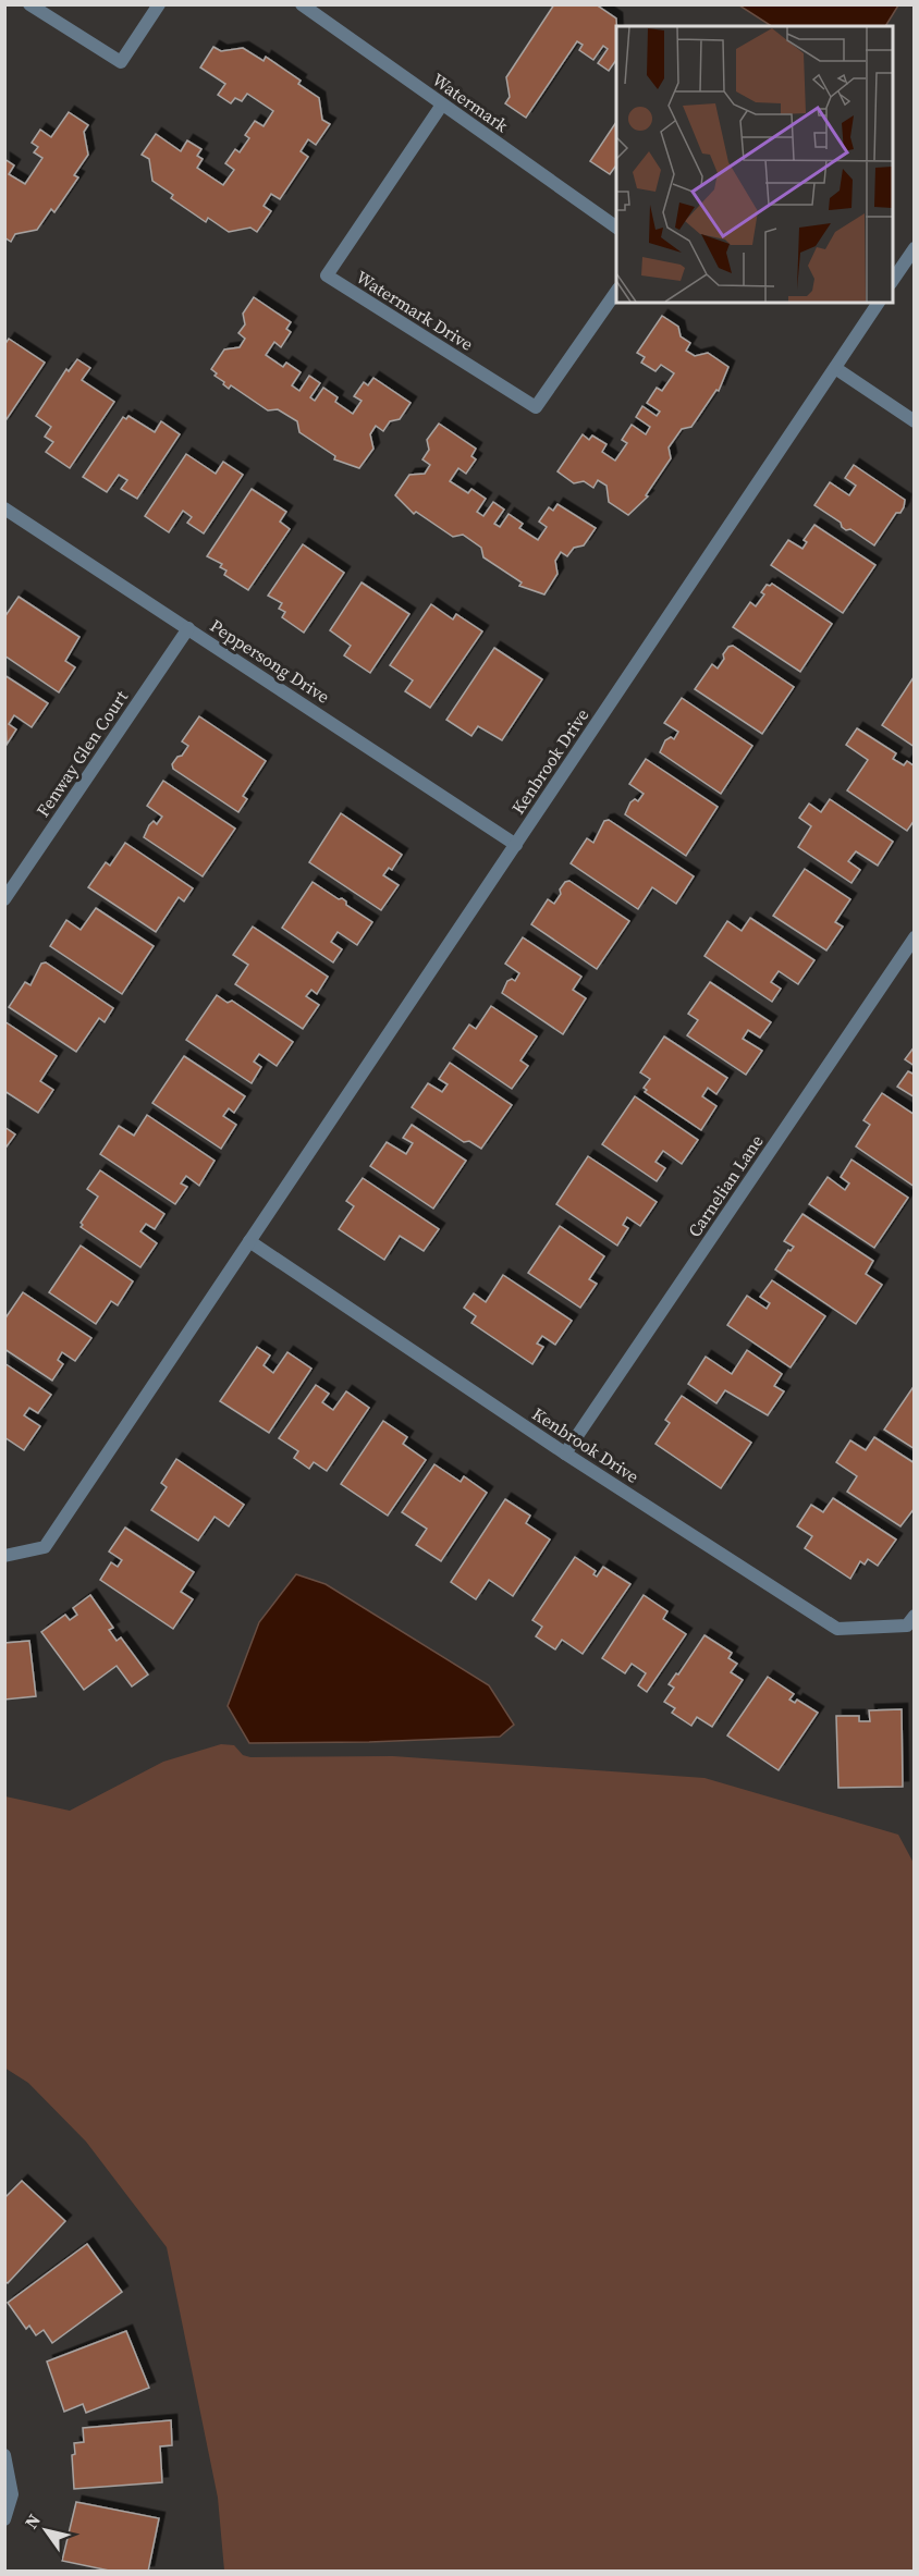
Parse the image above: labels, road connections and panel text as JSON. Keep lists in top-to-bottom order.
{
  "streets": {
    "street": [
      "Watermark",
      "Watermark Drive",
      "Peppersong Drive",
      "Fenway Glen Court",
      "Kenbrook Drive",
      "Carnelian Lane"
    ]
  },
  "crossings": [
    ["Watermark", "Watermark Drive"],
    ["Peppersong Drive", "Fenway Glen Court"],
    ["Peppersong Drive", "Kenbrook Drive"],
    ["Kenbrook Drive", "Carnelian Lane"]
  ],
  "north": "top left"
}
